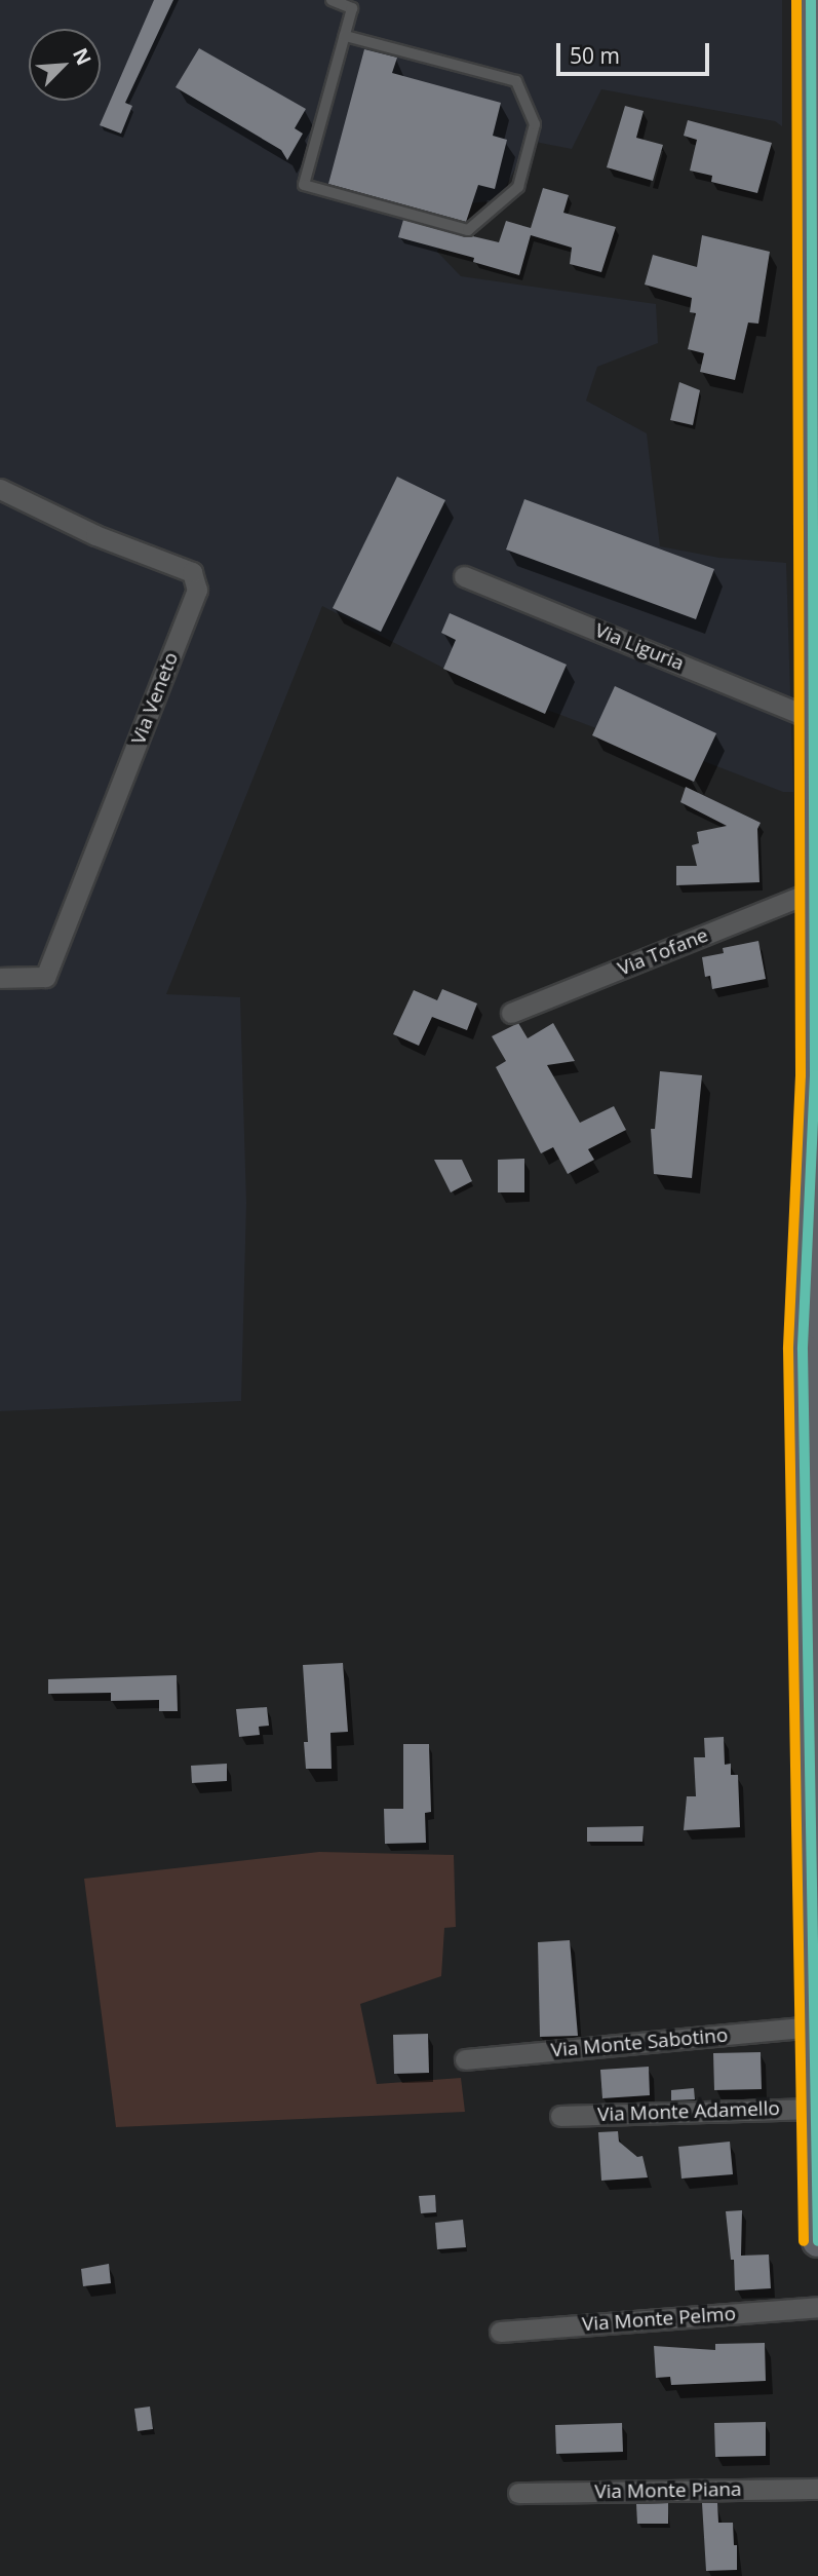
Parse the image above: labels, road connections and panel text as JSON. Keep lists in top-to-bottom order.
{
  "streets": {
    "street": [
      "Via Liguria",
      "Via Veneto",
      "Via Tofane",
      "Via Monte Sabotino",
      "Via Monte Adamello",
      "Via Monte Pelmo",
      "Via Monte Piana"
    ]
  },
  "scale_bar": "50 m",
  "north": "top right"
}
